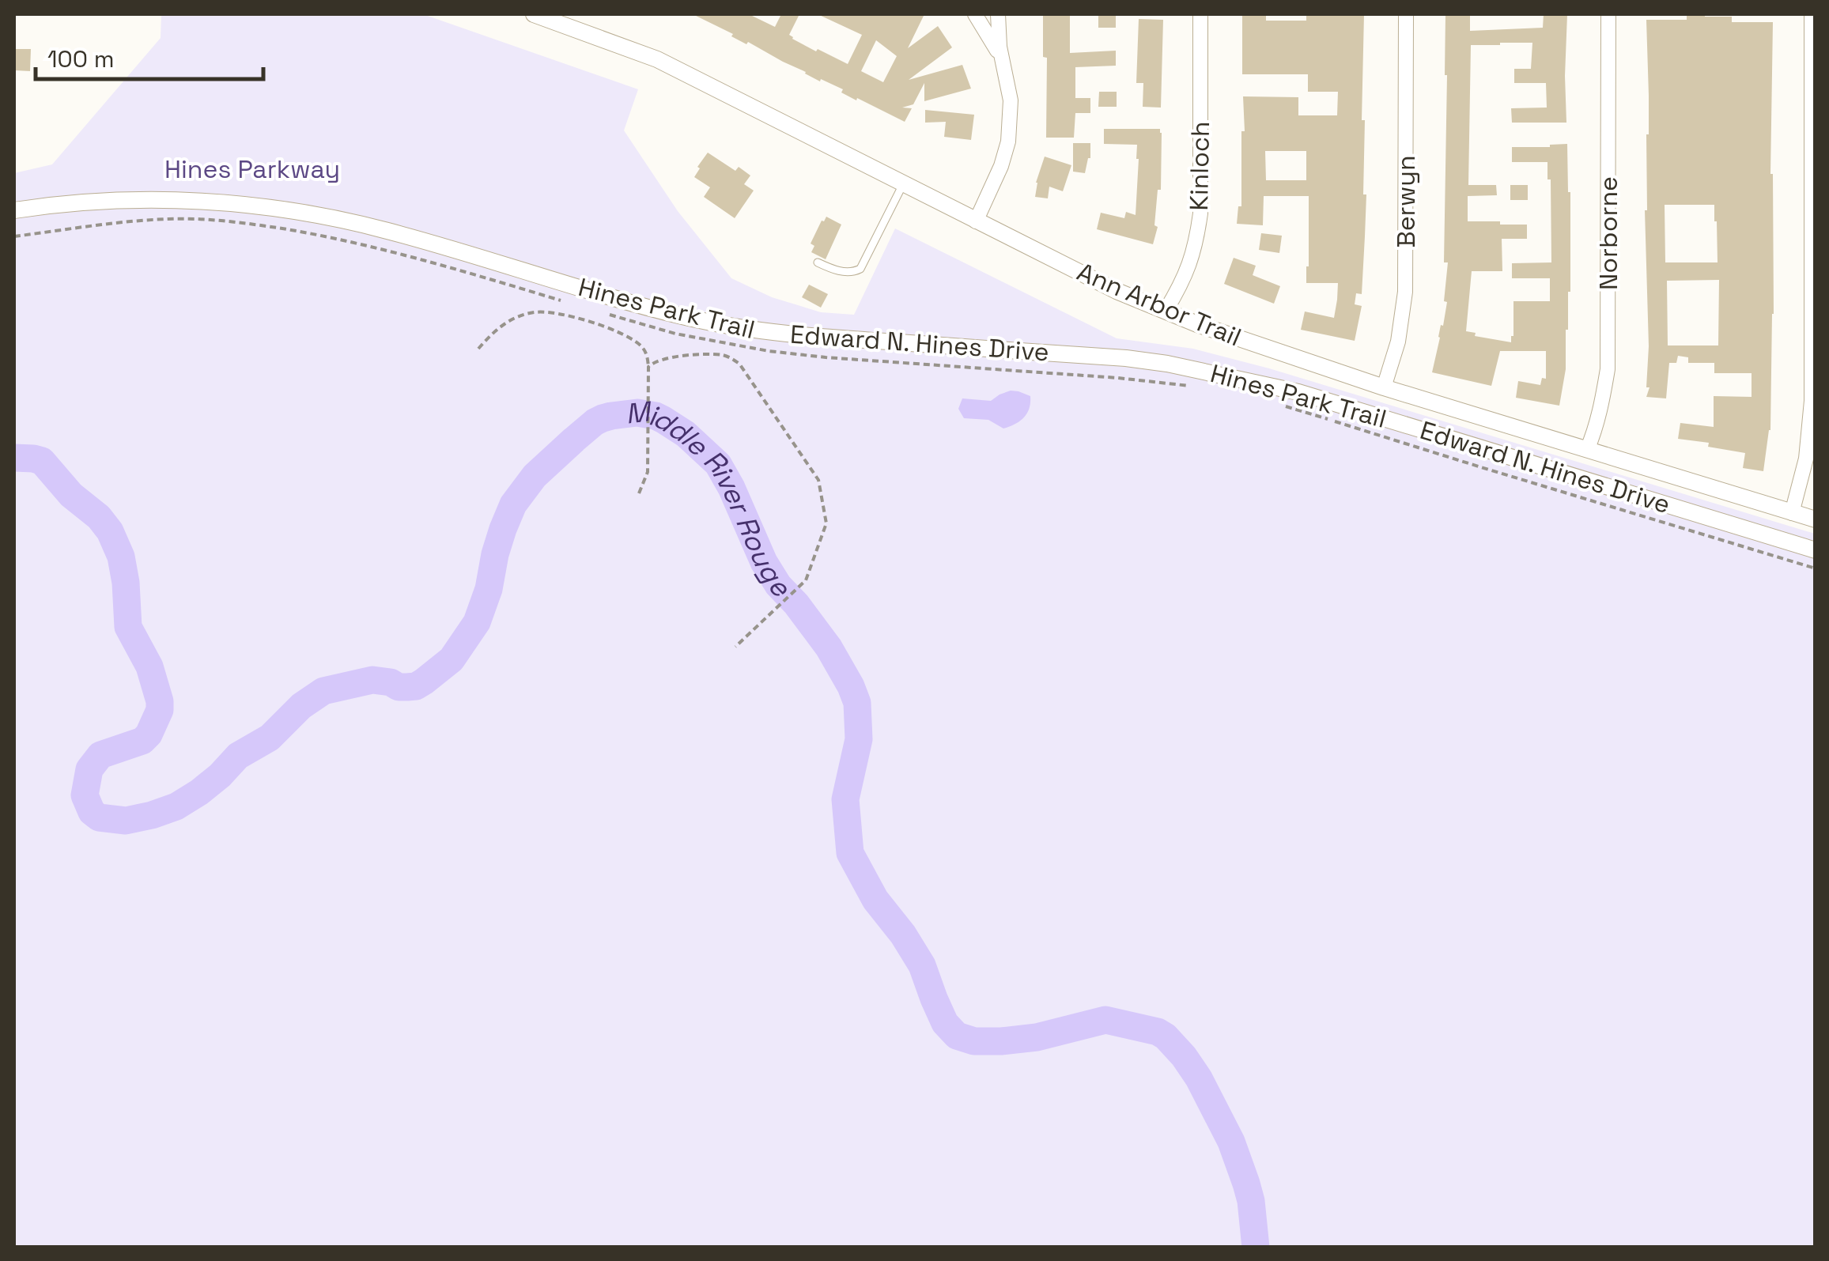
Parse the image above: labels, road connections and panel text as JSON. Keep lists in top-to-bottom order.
{
  "streets": {
    "street": [
      "Kinloch",
      "Berwyn",
      "Norborne",
      "Ann Arbor Trail",
      "Edward N. Hines Drive"
    ],
    "path": ["Hines Park Trail"]
  },
  "crossings": [
    ["Kinloch", "Ann Arbor Trail"],
    ["Berwyn", "Ann Arbor Trail"],
    ["Norborne", "Ann Arbor Trail"]
  ],
  "water": ["Middle River Rouge"],
  "parks": ["Hines Parkway"],
  "scale_bar": "100 m"
}
